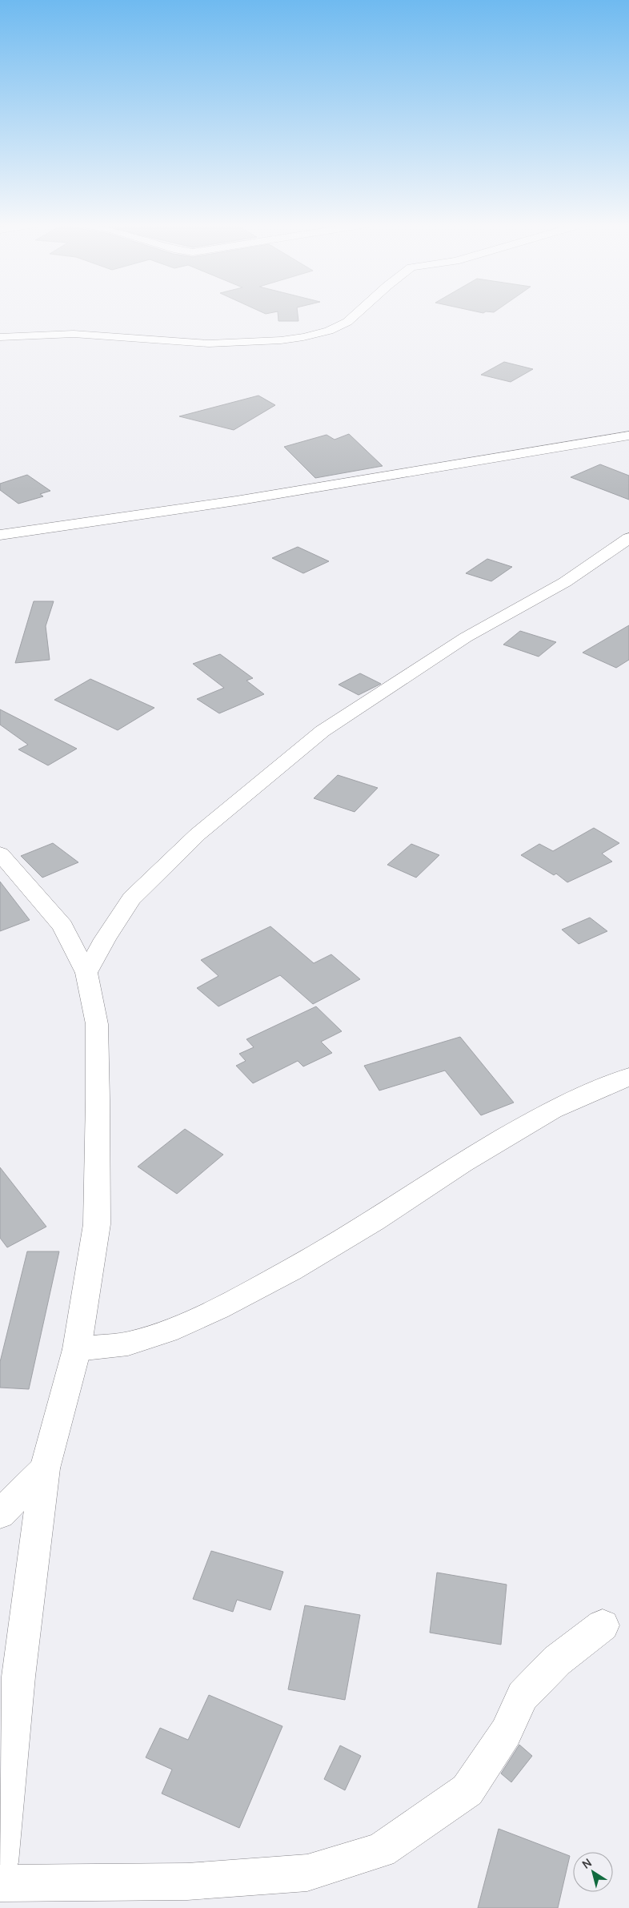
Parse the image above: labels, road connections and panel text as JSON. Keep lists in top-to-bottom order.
{
  "north": "top left"
}
